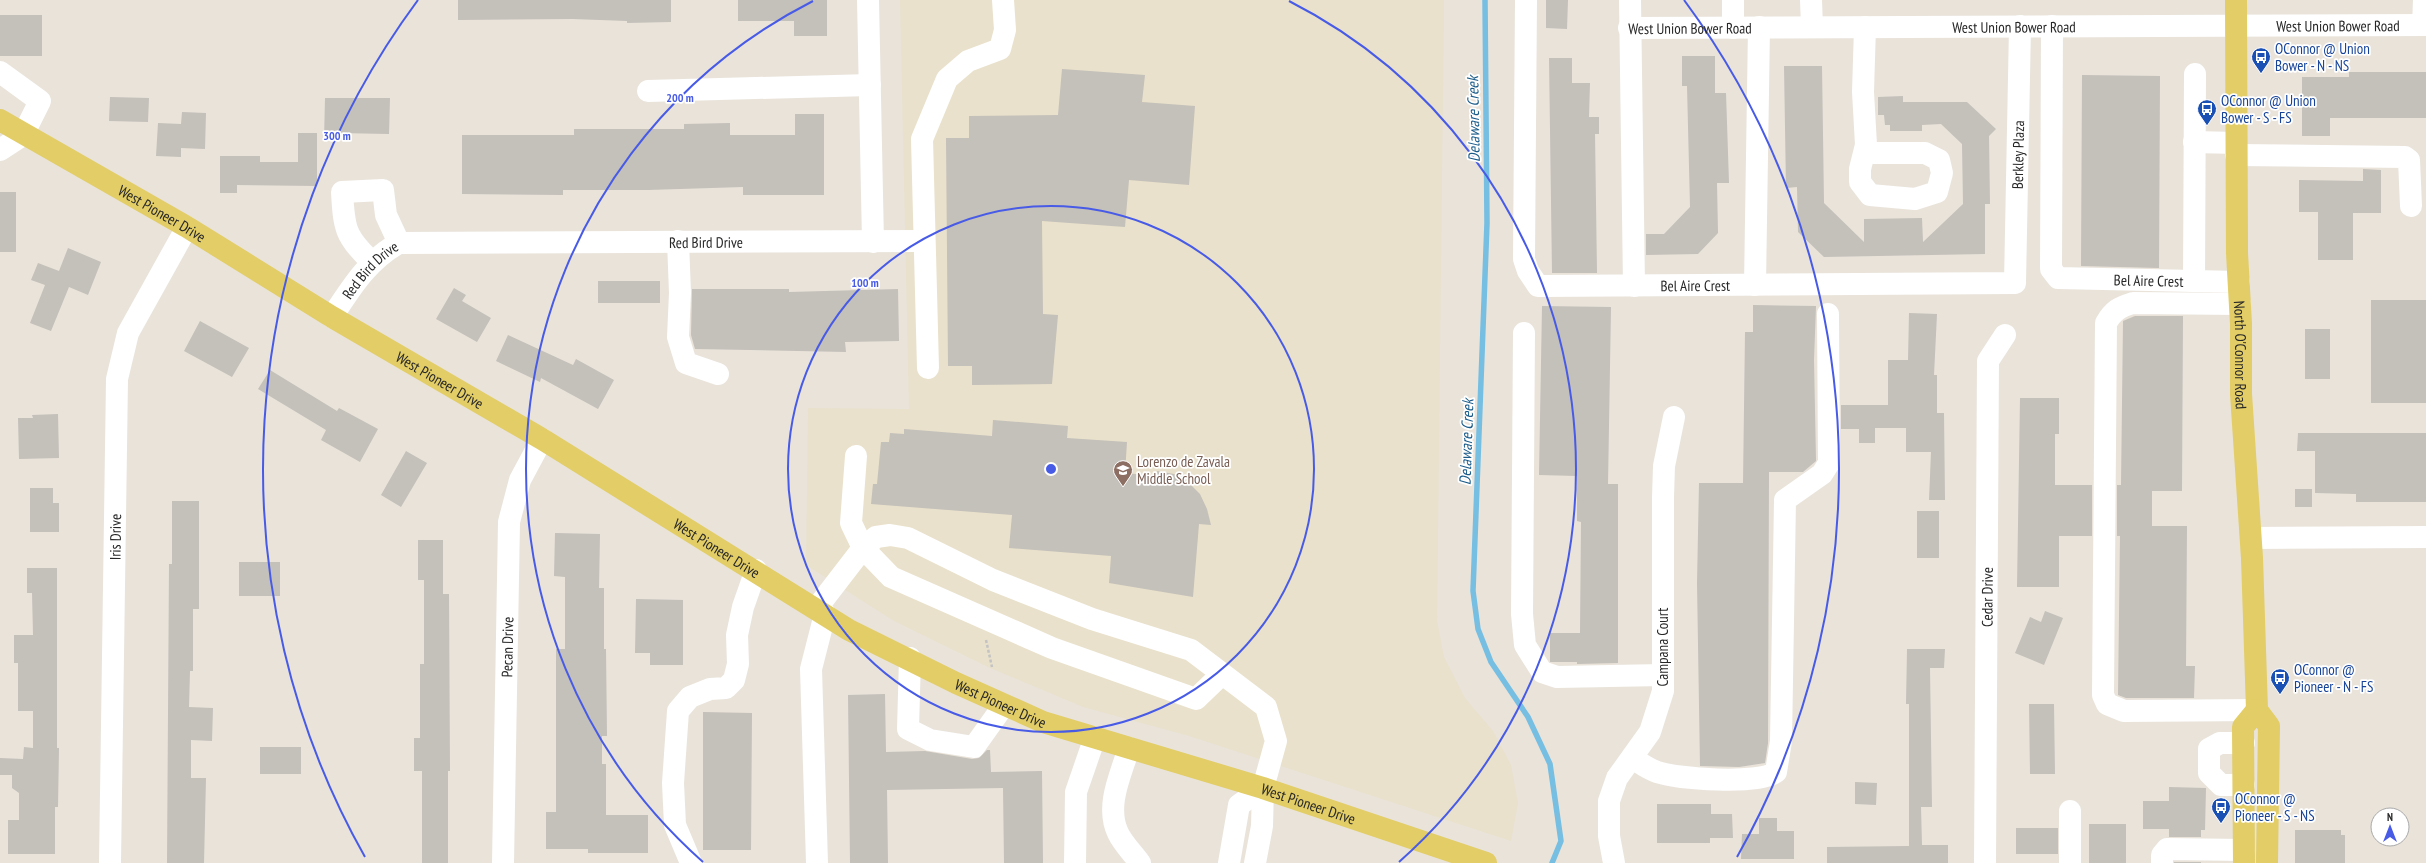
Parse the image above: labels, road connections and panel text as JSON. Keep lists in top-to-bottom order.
{
  "streets": {
    "main road": ["West Pioneer Drive", "North O'Connor Road"],
    "street": [
      "West Union Bower Road",
      "Berkley Plaza",
      "Red Bird Drive",
      "Bel Aire Crest",
      "Iris Drive",
      "Cedar Drive",
      "Pecan Drive",
      "Campana Court"
    ]
  },
  "crossings": [
    ["West Union Bower Road", "Berkley Plaza"],
    ["West Union Bower Road", "Bel Aire Crest"],
    ["West Union Bower Road", "North O'Connor Road"],
    ["Berkley Plaza", "Bel Aire Crest"],
    ["West Pioneer Drive", "Red Bird Drive"],
    ["West Pioneer Drive", "Iris Drive"],
    ["West Pioneer Drive", "Pecan Drive"],
    ["Bel Aire Crest", "North O'Connor Road"]
  ],
  "water": ["Delaware Creek"],
  "places": {
    "bus stop": [
      "OConnor @ Union Bower - N - NS",
      "OConnor @ Union Bower - S - FS",
      "OConnor @ Pioneer - N - FS",
      "OConnor @ Pioneer - S - NS"
    ],
    "school or university": ["Lorenzo de Zavala Middle School"]
  },
  "north": "top",
  "rings": ["200 m", "300 m", "100 m"]
}
